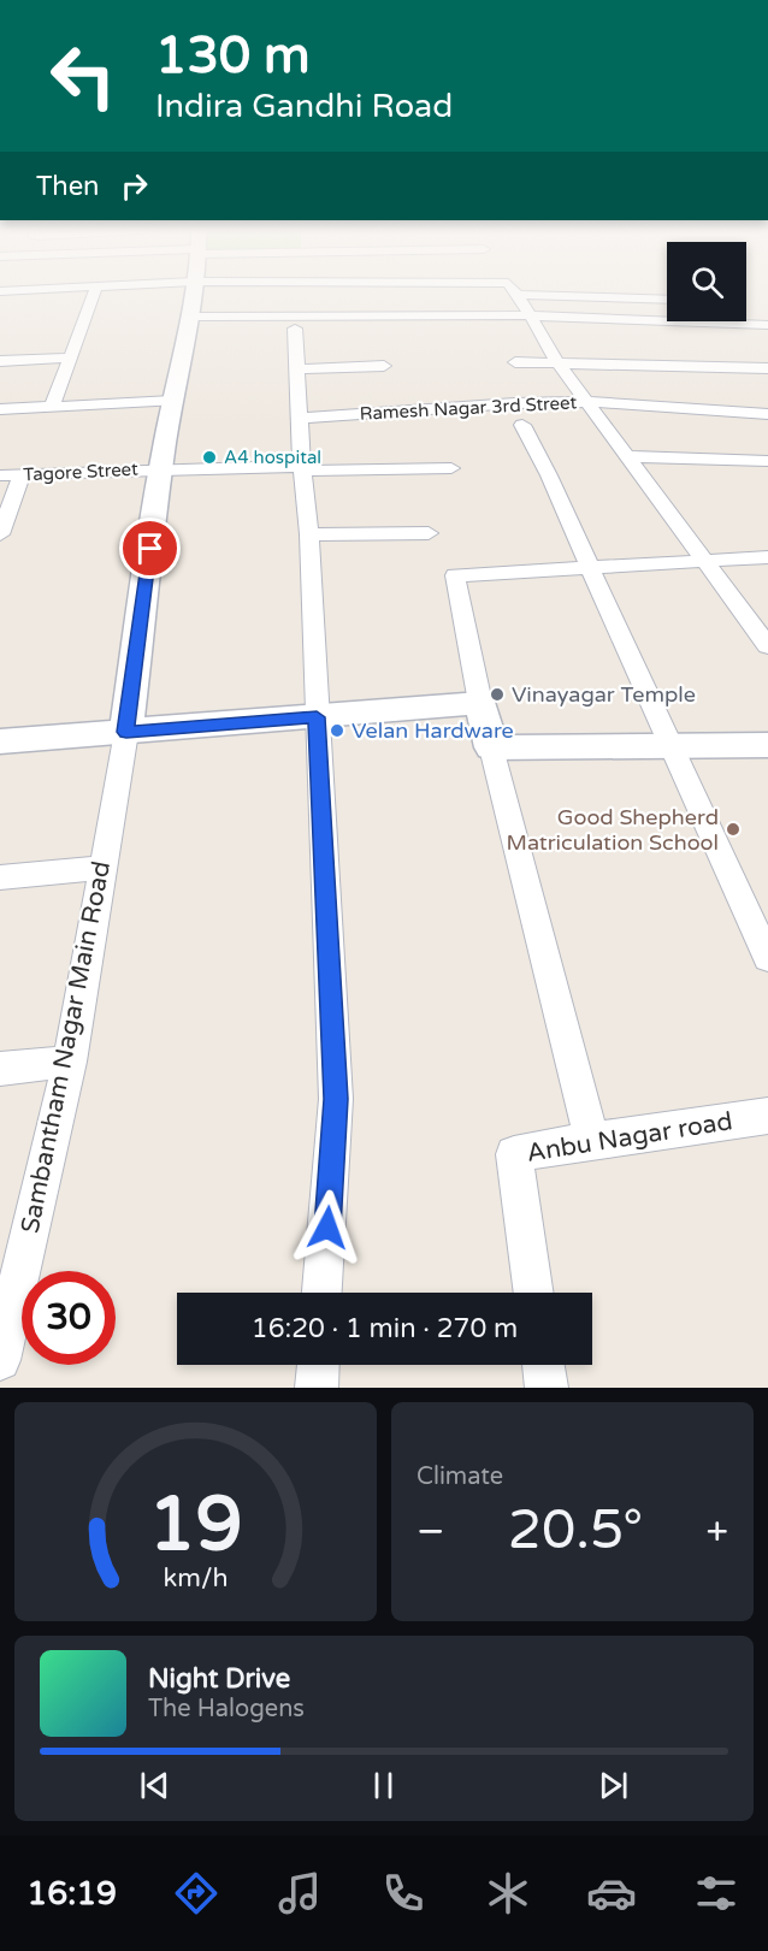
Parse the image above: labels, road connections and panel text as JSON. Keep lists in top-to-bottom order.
{
  "streets": {
    "street": [
      "Ramesh Nagar 3rd Street",
      "Tagore Street",
      "Sambantham Nagar Main Road",
      "Anbu Nagar road"
    ]
  },
  "places": [
    "A4 hospital",
    "Vinayagar Temple",
    "Velan Hardware",
    "Good Shepherd Matriculation School"
  ],
  "page": {
    "turn": ["130 m", "Indira Gandhi Road"],
    "then": "Then",
    "limit": "30",
    "trip": "16:20 · 1 min · 270 m",
    "tile": "Climate",
    "heat": ["−", "20.5°", "+"],
    "song": ["Night Drive", "The Halogens"],
    "tabs": "16:19",
    "gauge": ["19", "km/h"]
  }
}
